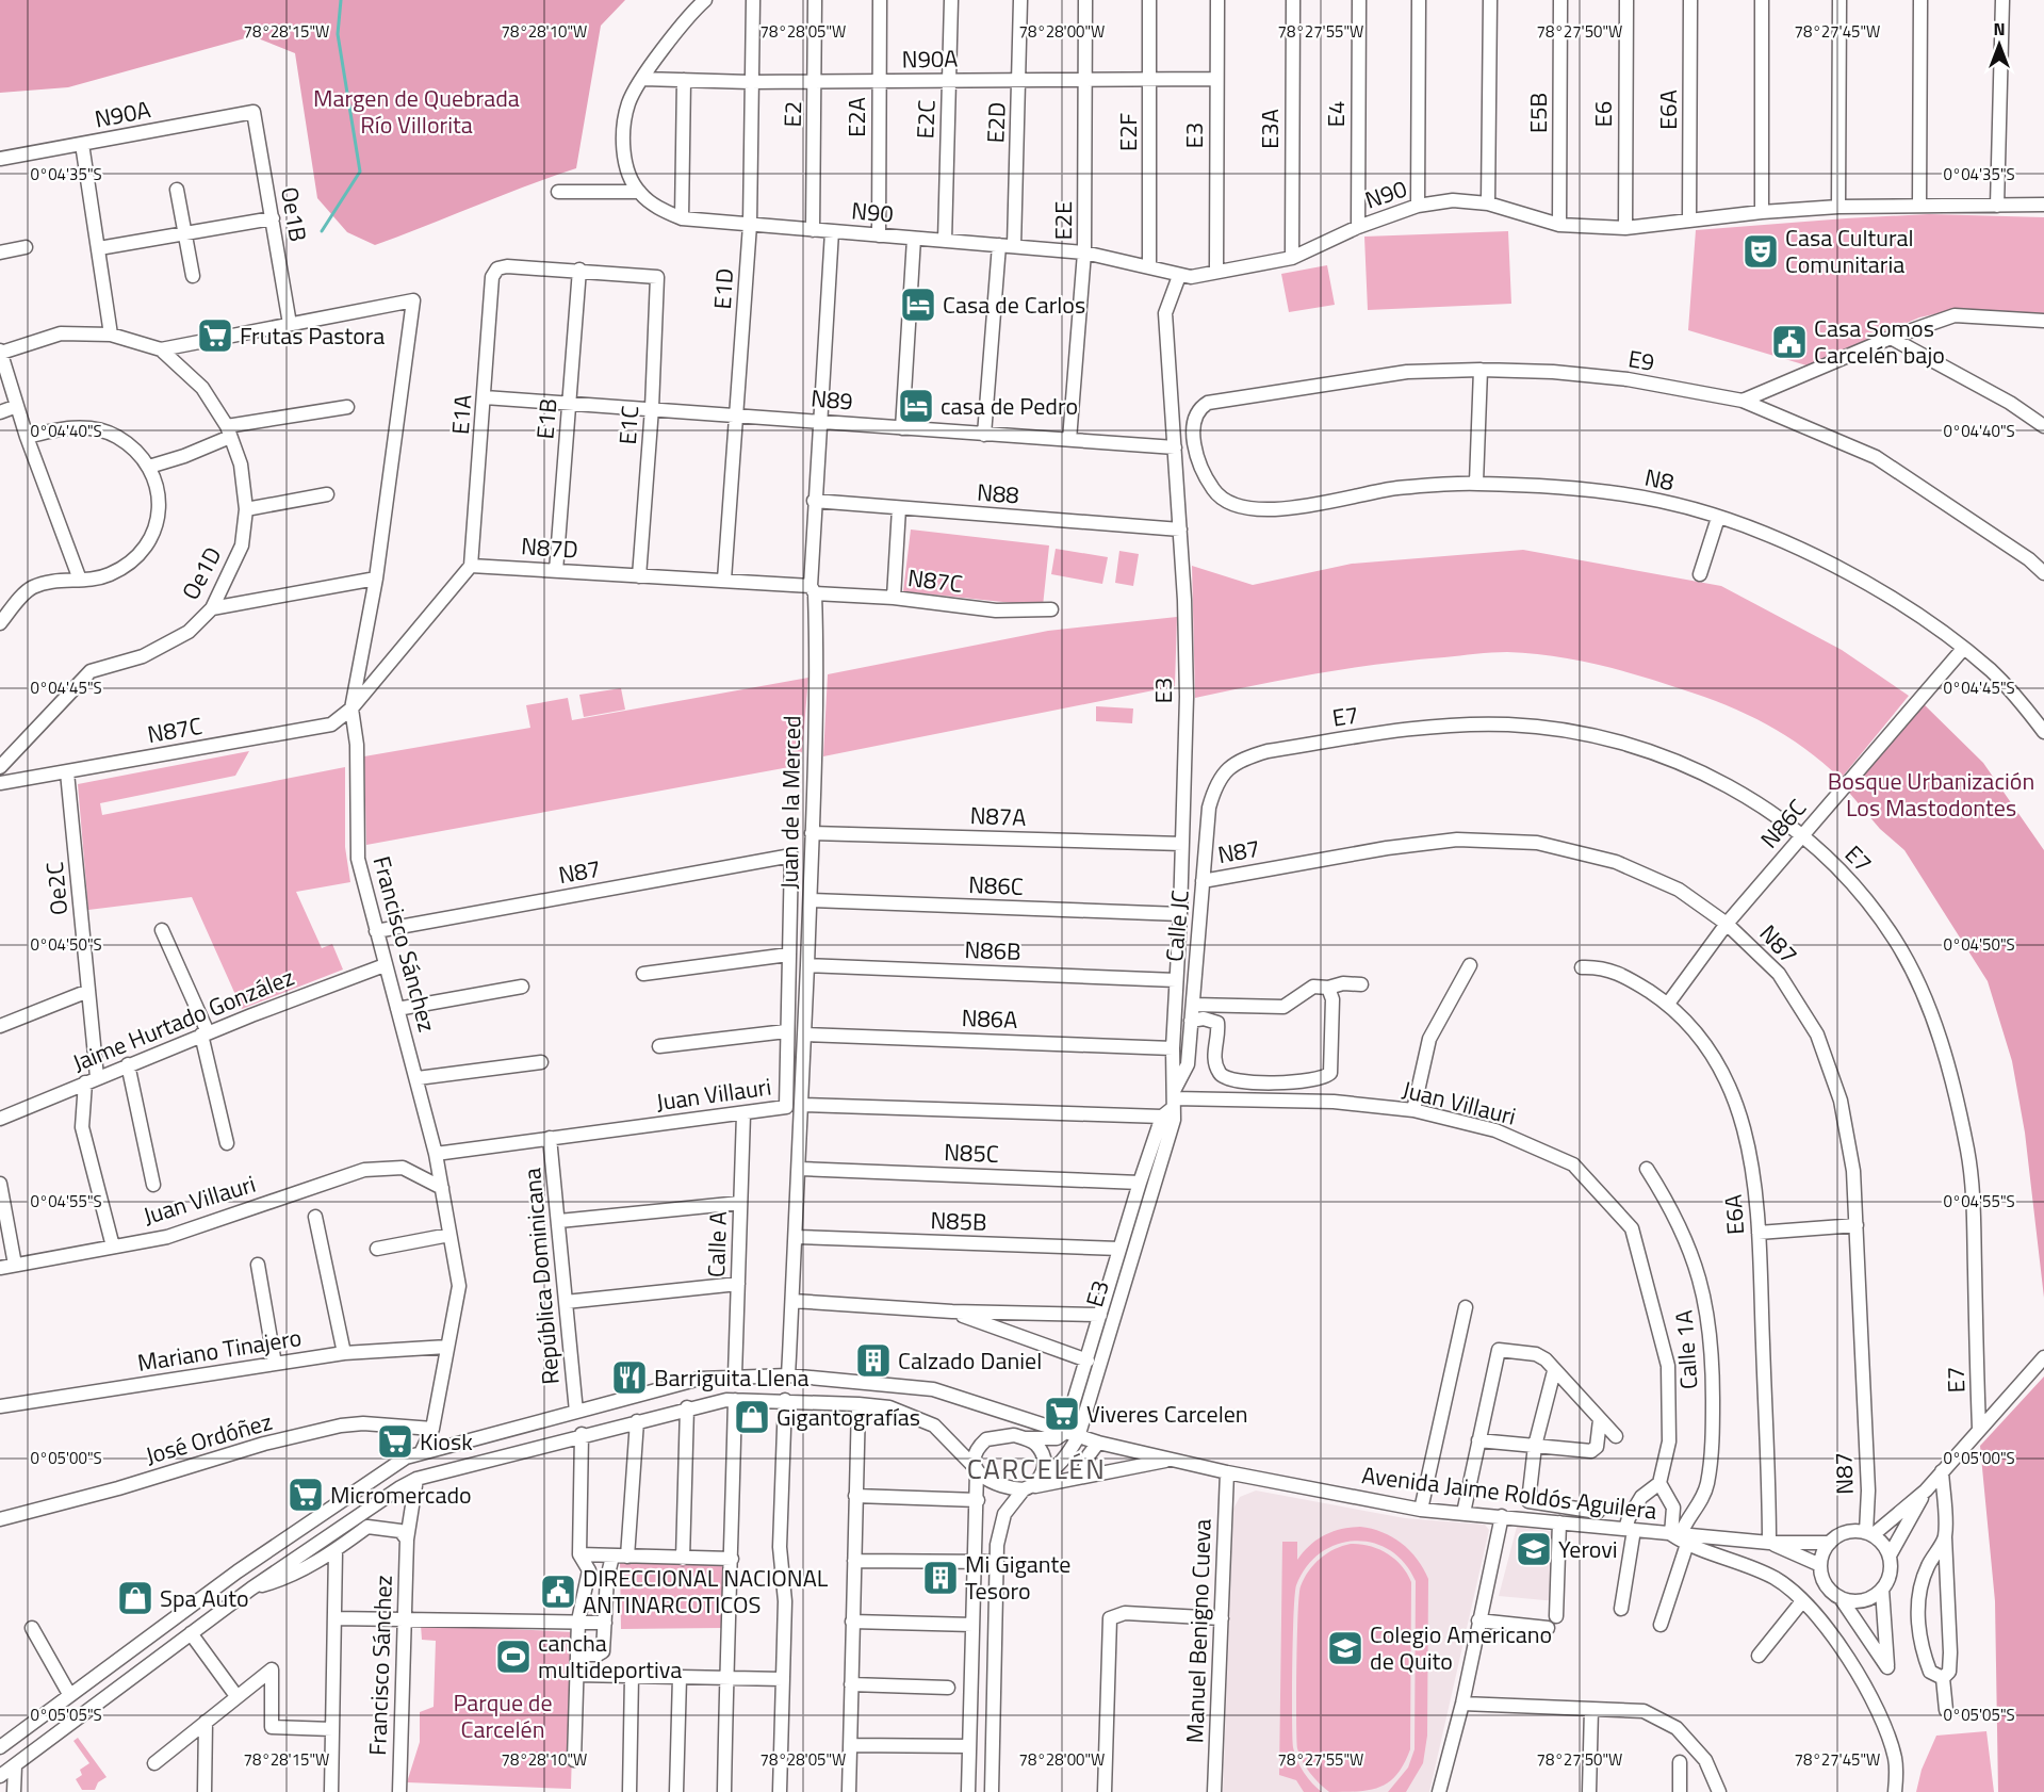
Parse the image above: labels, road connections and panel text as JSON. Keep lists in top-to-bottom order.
{
  "streets": {
    "street": [
      "N90A",
      "E6A",
      "E5B",
      "E2",
      "E4",
      "E6",
      "E2A",
      "E2C",
      "E2D",
      "E3A",
      "E2F",
      "E3",
      "N90",
      "Oe1B",
      "E2E",
      "E1D",
      "E9",
      "N89",
      "E1A",
      "E1B",
      "E1C",
      "N8",
      "N88",
      "N87D",
      "Oe1D",
      "N87C",
      "E7",
      "Juan de la Merced",
      "N87A",
      "N86C",
      "N87",
      "Oe2C",
      "Calle JC",
      "Francisco Sánchez",
      "N86B",
      "N86A",
      "Jaime Hurtado González",
      "Juan Villauri",
      "N85C",
      "N85B",
      "Calle A",
      "República Dominicana",
      "Mariano Tinajero",
      "Calle 1A",
      "José Ordóñez",
      "Avenida Jaime Roldós Aguilera",
      "Manuel Benigno Cueva"
    ]
  },
  "crossings": [
    ["N90A", "E2"],
    ["N90A", "E2A"],
    ["N90A", "E2C"],
    ["N90A", "E2D"],
    ["N90A", "E2F"],
    ["N90A", "E3"],
    ["N90A", "Oe1B"],
    ["N90A", "E2E"],
    ["N90A", "E1D"],
    ["E6A", "N90"],
    ["E6A", "N86C"],
    ["E6A", "Avenida Jaime Roldós Aguilera"],
    ["E5B", "N90"],
    ["E2", "N90"],
    ["E4", "N90"],
    ["E6", "N90"],
    ["E2A", "N90"],
    ["E2C", "N90"],
    ["E2D", "N90"],
    ["E3A", "N90"],
    ["E2F", "N90"],
    ["E3", "N90"],
    ["E3", "N89"],
    ["E3", "N88"],
    ["E3", "N87A"],
    ["E3", "N86C"],
    ["E3", "Calle JC"],
    ["E3", "N86B"],
    ["E3", "N86A"],
    ["E3", "Juan Villauri"],
    ["E3", "N85C"],
    ["E3", "N85B"],
    ["E3", "Avenida Jaime Roldós Aguilera"],
    ["N90", "E2E"],
    ["N90", "E1D"],
    ["N90", "Juan de la Merced"],
    ["Oe1B", "Francisco Sánchez"],
    ["E2E", "N89"],
    ["E1D", "N89"],
    ["E1D", "N87D"],
    ["E9", "N8"],
    ["N89", "E1A"],
    ["N89", "E1B"],
    ["N89", "E1C"],
    ["N89", "Juan de la Merced"],
    ["E1A", "E1B"],
    ["E1A", "E1C"],
    ["E1A", "N87D"],
    ["E1B", "E1C"],
    ["E1B", "N87D"],
    ["E1C", "N87D"],
    ["N8", "N86C"],
    ["N88", "Juan de la Merced"],
    ["N87D", "N87C"],
    ["N87D", "Juan de la Merced"],
    ["N87C", "Juan de la Merced"],
    ["N87C", "Oe2C"],
    ["N87C", "Francisco Sánchez"],
    ["E7", "N86C"],
    ["E7", "Calle JC"],
    ["Juan de la Merced", "N87A"],
    ["Juan de la Merced", "N86C"],
    ["Juan de la Merced", "N86B"],
    ["Juan de la Merced", "N86A"],
    ["Juan de la Merced", "Juan Villauri"],
    ["Juan de la Merced", "N85C"],
    ["Juan de la Merced", "N85B"],
    ["N86C", "N87"],
    ["N87", "Calle JC"],
    ["N87", "Francisco Sánchez"],
    ["N87", "Juan Villauri"],
    ["N87", "Avenida Jaime Roldós Aguilera"],
    ["Oe2C", "Jaime Hurtado González"],
    ["Oe2C", "Juan Villauri"],
    ["Calle JC", "Juan Villauri"],
    ["Francisco Sánchez", "Jaime Hurtado González"],
    ["Francisco Sánchez", "Juan Villauri"],
    ["Francisco Sánchez", "Mariano Tinajero"],
    ["Francisco Sánchez", "José Ordóñez"],
    ["Juan Villauri", "Calle A"],
    ["Juan Villauri", "República Dominicana"],
    ["Calle 1A", "Avenida Jaime Roldós Aguilera"],
    ["Avenida Jaime Roldós Aguilera", "Manuel Benigno Cueva"]
  ],
  "districts": ["CARCELÉN"],
  "parks": ["Margen de Quebrada Río Villorita", "Bosque Urbanización Los Mastodontes", "Parque de Carcelén"],
  "places": {
    "theatre": ["Casa Cultural Comunitaria"],
    "hotel": ["Casa de Carlos", "casa de Pedro"],
    "supermarket": [
      "Frutas Pastora",
      "Viveres Carcelen",
      "Kiosk",
      "Micromercado"
    ],
    "public building": ["Casa Somos Carcelén bajo", "DIRECCIONAL NACIONAL ANTINARCOTICOS"],
    "building": ["Calzado Daniel", "Mi Gigante Tesoro"],
    "restaurant": ["Barriguita Llena"],
    "shop": ["Gigantografías", "Spa Auto"],
    "school or university": ["Yerovi", "Colegio Americano de Quito"],
    "sports": ["cancha multideportiva"]
  },
  "north": "top",
  "coordinates": [
    "78°28'15\"W",
    "78°28'10\"W",
    "78°28'05\"W",
    "78°28'00\"W",
    "78°27'55\"W",
    "78°27'50\"W",
    "78°27'45\"W",
    "0°04'35\"S",
    "0°04'40\"S",
    "0°04'45\"S",
    "0°04'50\"S",
    "0°04'55\"S",
    "0°05'00\"S",
    "0°05'05\"S"
  ]
}
